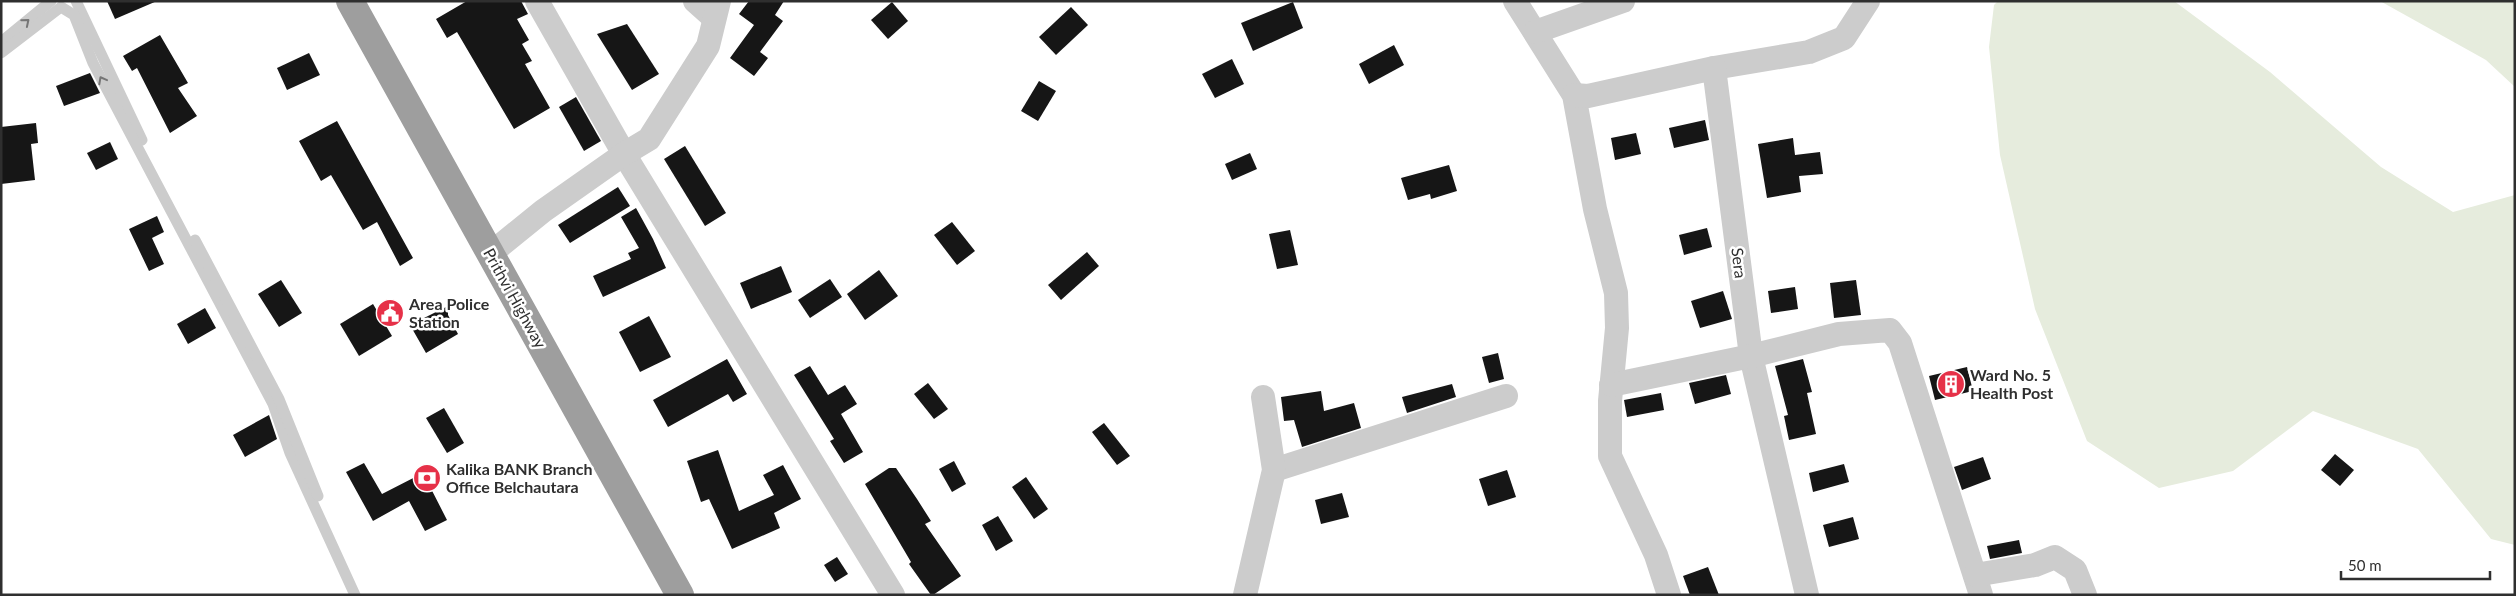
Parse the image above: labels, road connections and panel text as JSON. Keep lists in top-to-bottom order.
{
  "streets": {
    "highway": ["Prithvi Highway"],
    "street": ["Sera"]
  },
  "places": {
    "public building": ["Area Police Station"],
    "building": ["Ward No. 5 Health Post"],
    "bank": ["Kalika BANK Branch Office Belchautara"]
  },
  "scale_bar": "50 m"
}
